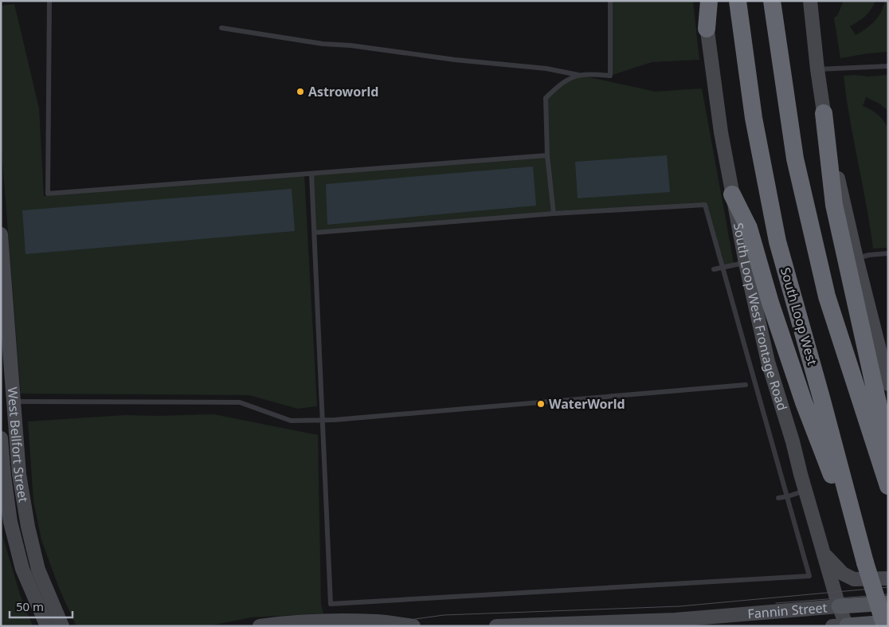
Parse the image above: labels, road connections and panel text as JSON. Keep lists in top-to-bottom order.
{
  "streets": {
    "highway": ["South Loop West"],
    "main road": ["South Loop West Frontage Road", "West Bellfort Street", "Fannin Street"]
  },
  "crossings": [
    ["South Loop West Frontage Road", "Fannin Street"]
  ],
  "places": ["Astroworld", "WaterWorld"],
  "scale_bar": "50 m"
}
